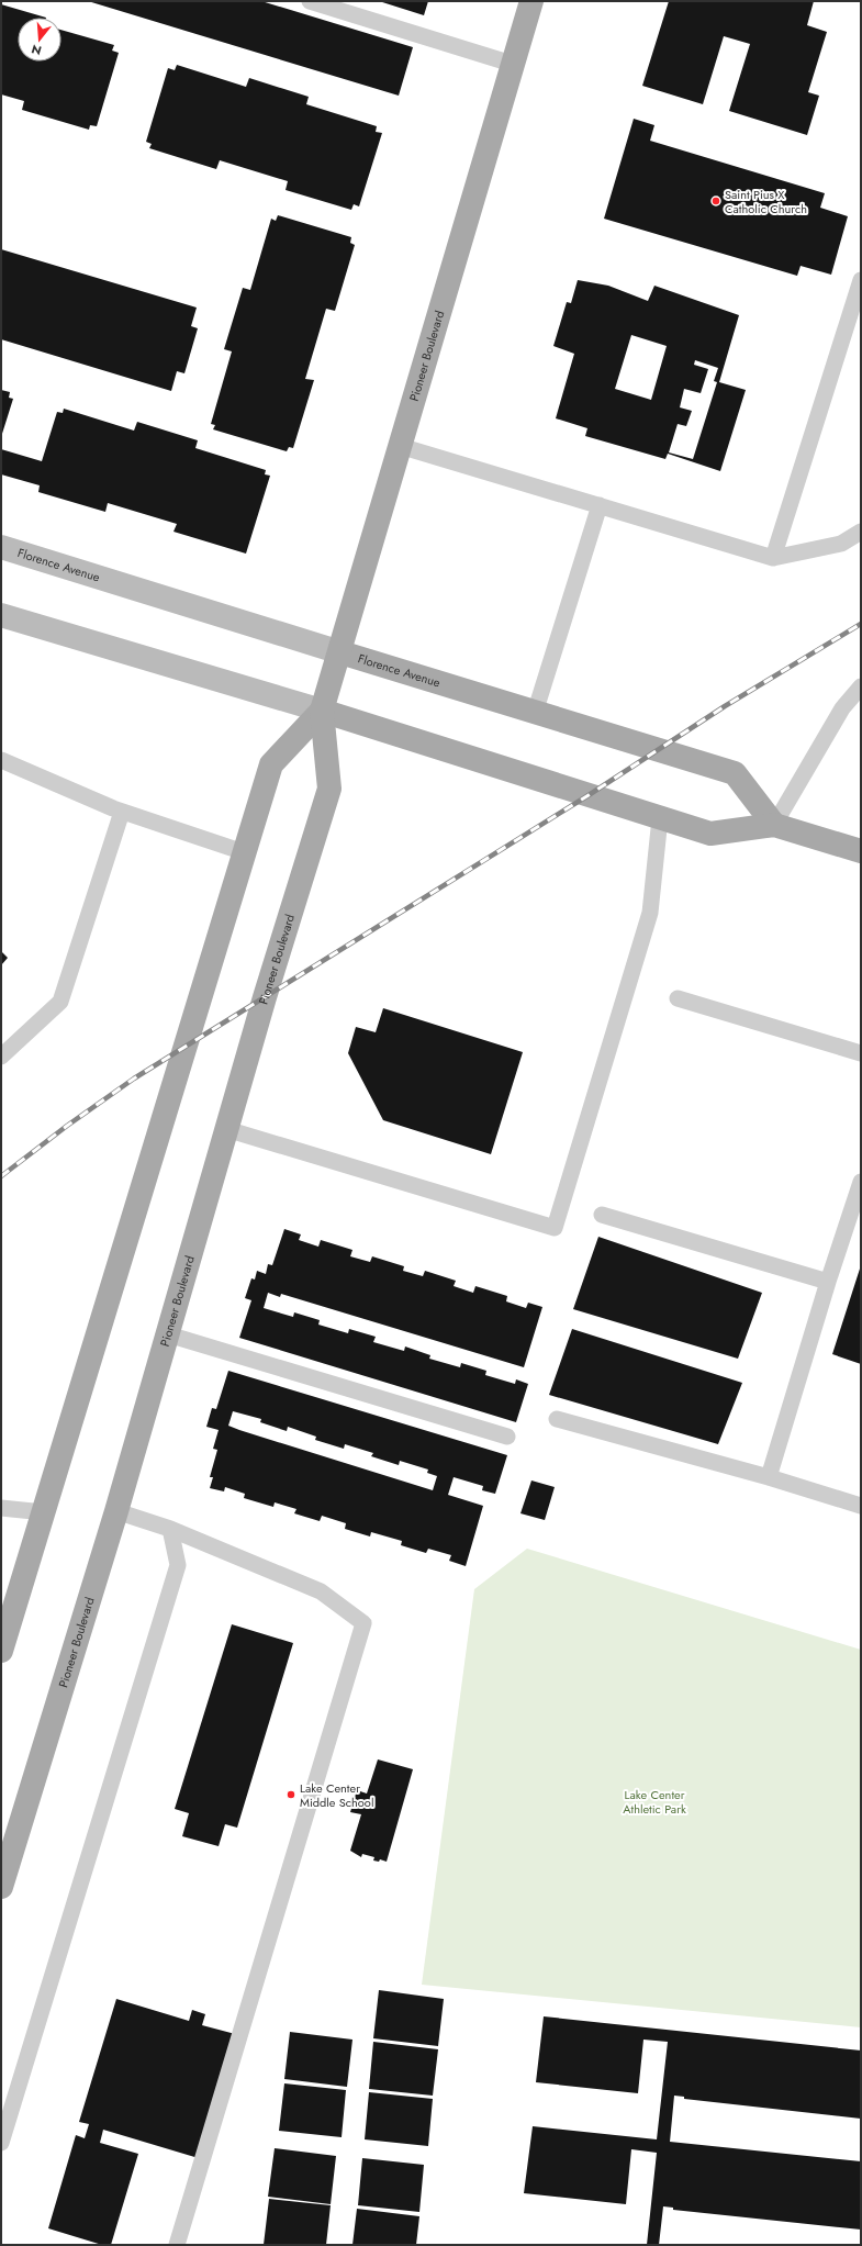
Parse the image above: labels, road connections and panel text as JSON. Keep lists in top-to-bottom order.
{
  "streets": {
    "main road": ["Pioneer Boulevard", "Florence Avenue"]
  },
  "crossings": [
    ["Pioneer Boulevard", "Florence Avenue"]
  ],
  "parks": ["Lake Center Athletic Park"],
  "places": ["Saint Pius X Catholic Church", "Lake Center Middle School"],
  "north": "bottom"
}
